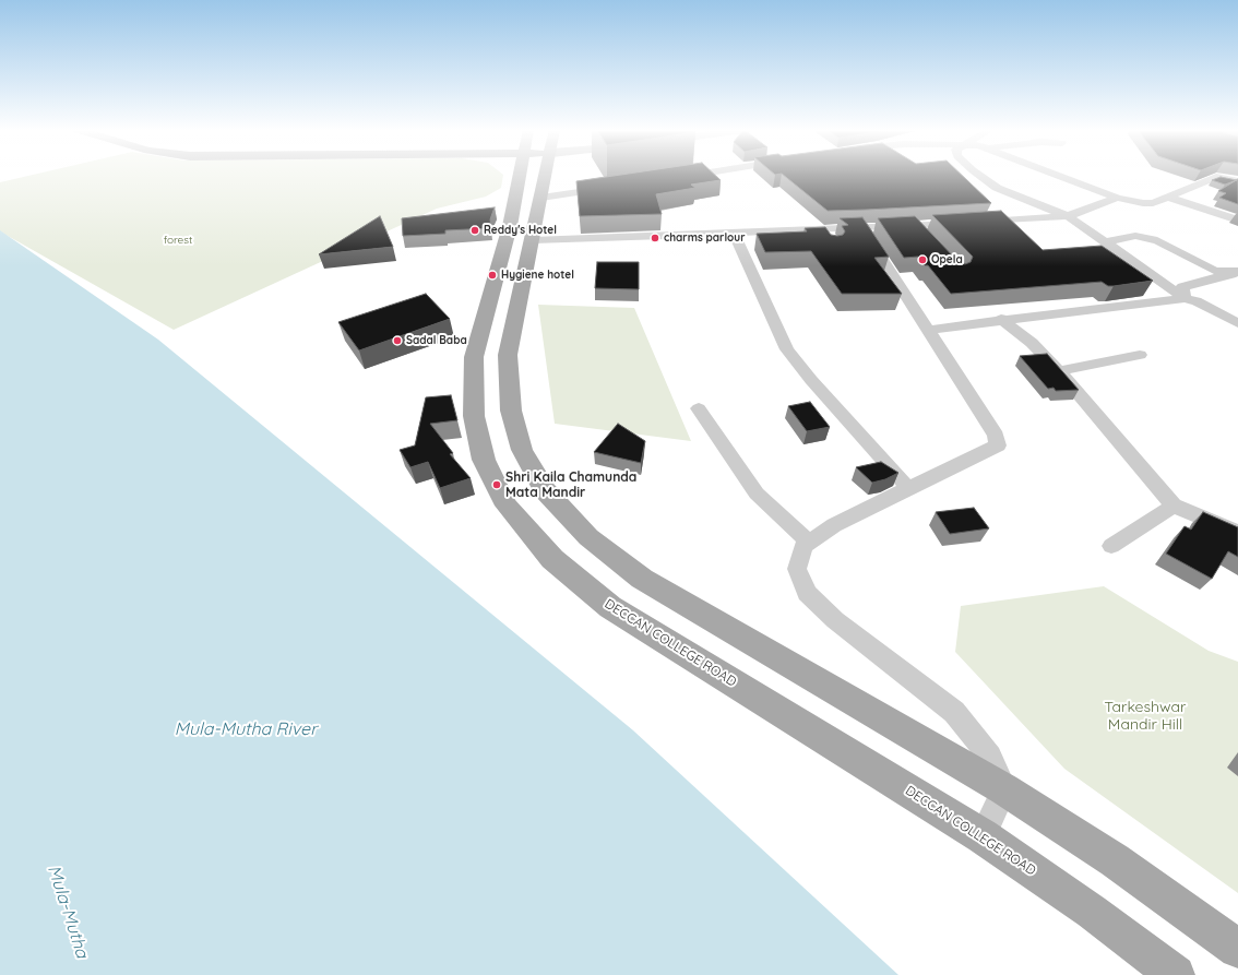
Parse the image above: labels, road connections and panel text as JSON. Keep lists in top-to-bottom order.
{
  "streets": {
    "main road": ["DECCAN COLLEGE ROAD"]
  },
  "water": ["Mula-Mutha River", "Mula-Mutha"],
  "parks": ["forest", "Tarkeshwar Mandir Hill"],
  "places": [
    "Reddy's Hotel",
    "charms parlour",
    "Opela",
    "Hygiene hotel",
    "Sadal Baba",
    "Shri Kaila Chamunda Mata Mandir"
  ]
}
